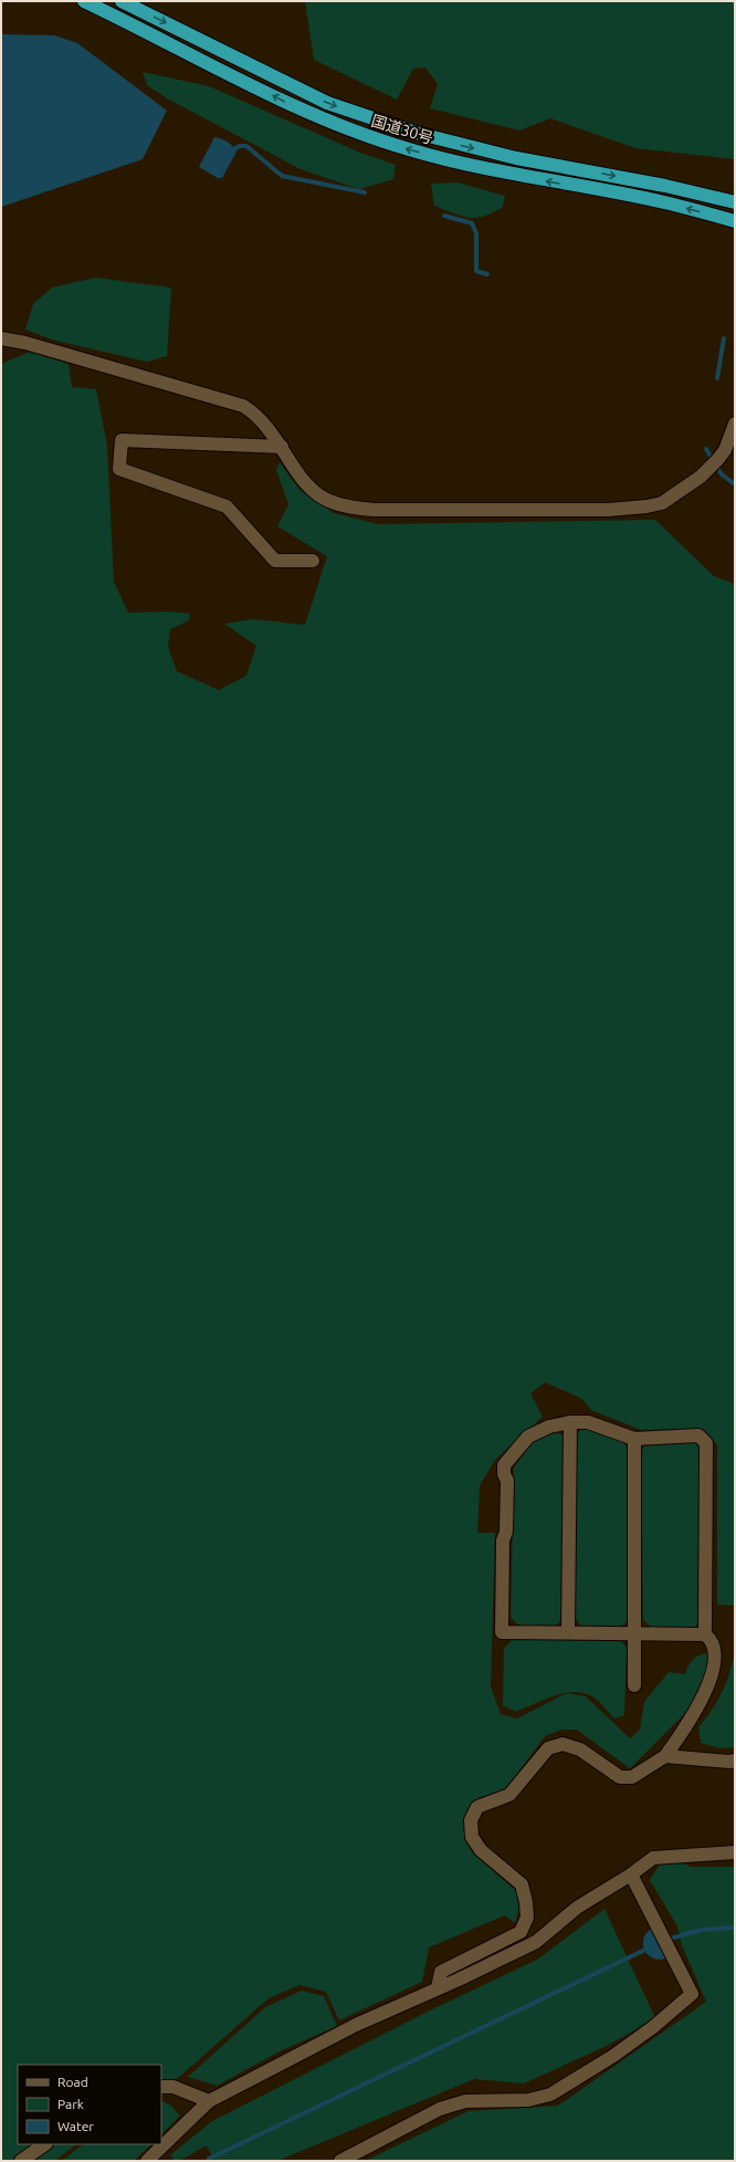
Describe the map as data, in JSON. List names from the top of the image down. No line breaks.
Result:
{"streets":{"highway":["国道30号"]},"legend":["Road","Park","Water"]}
